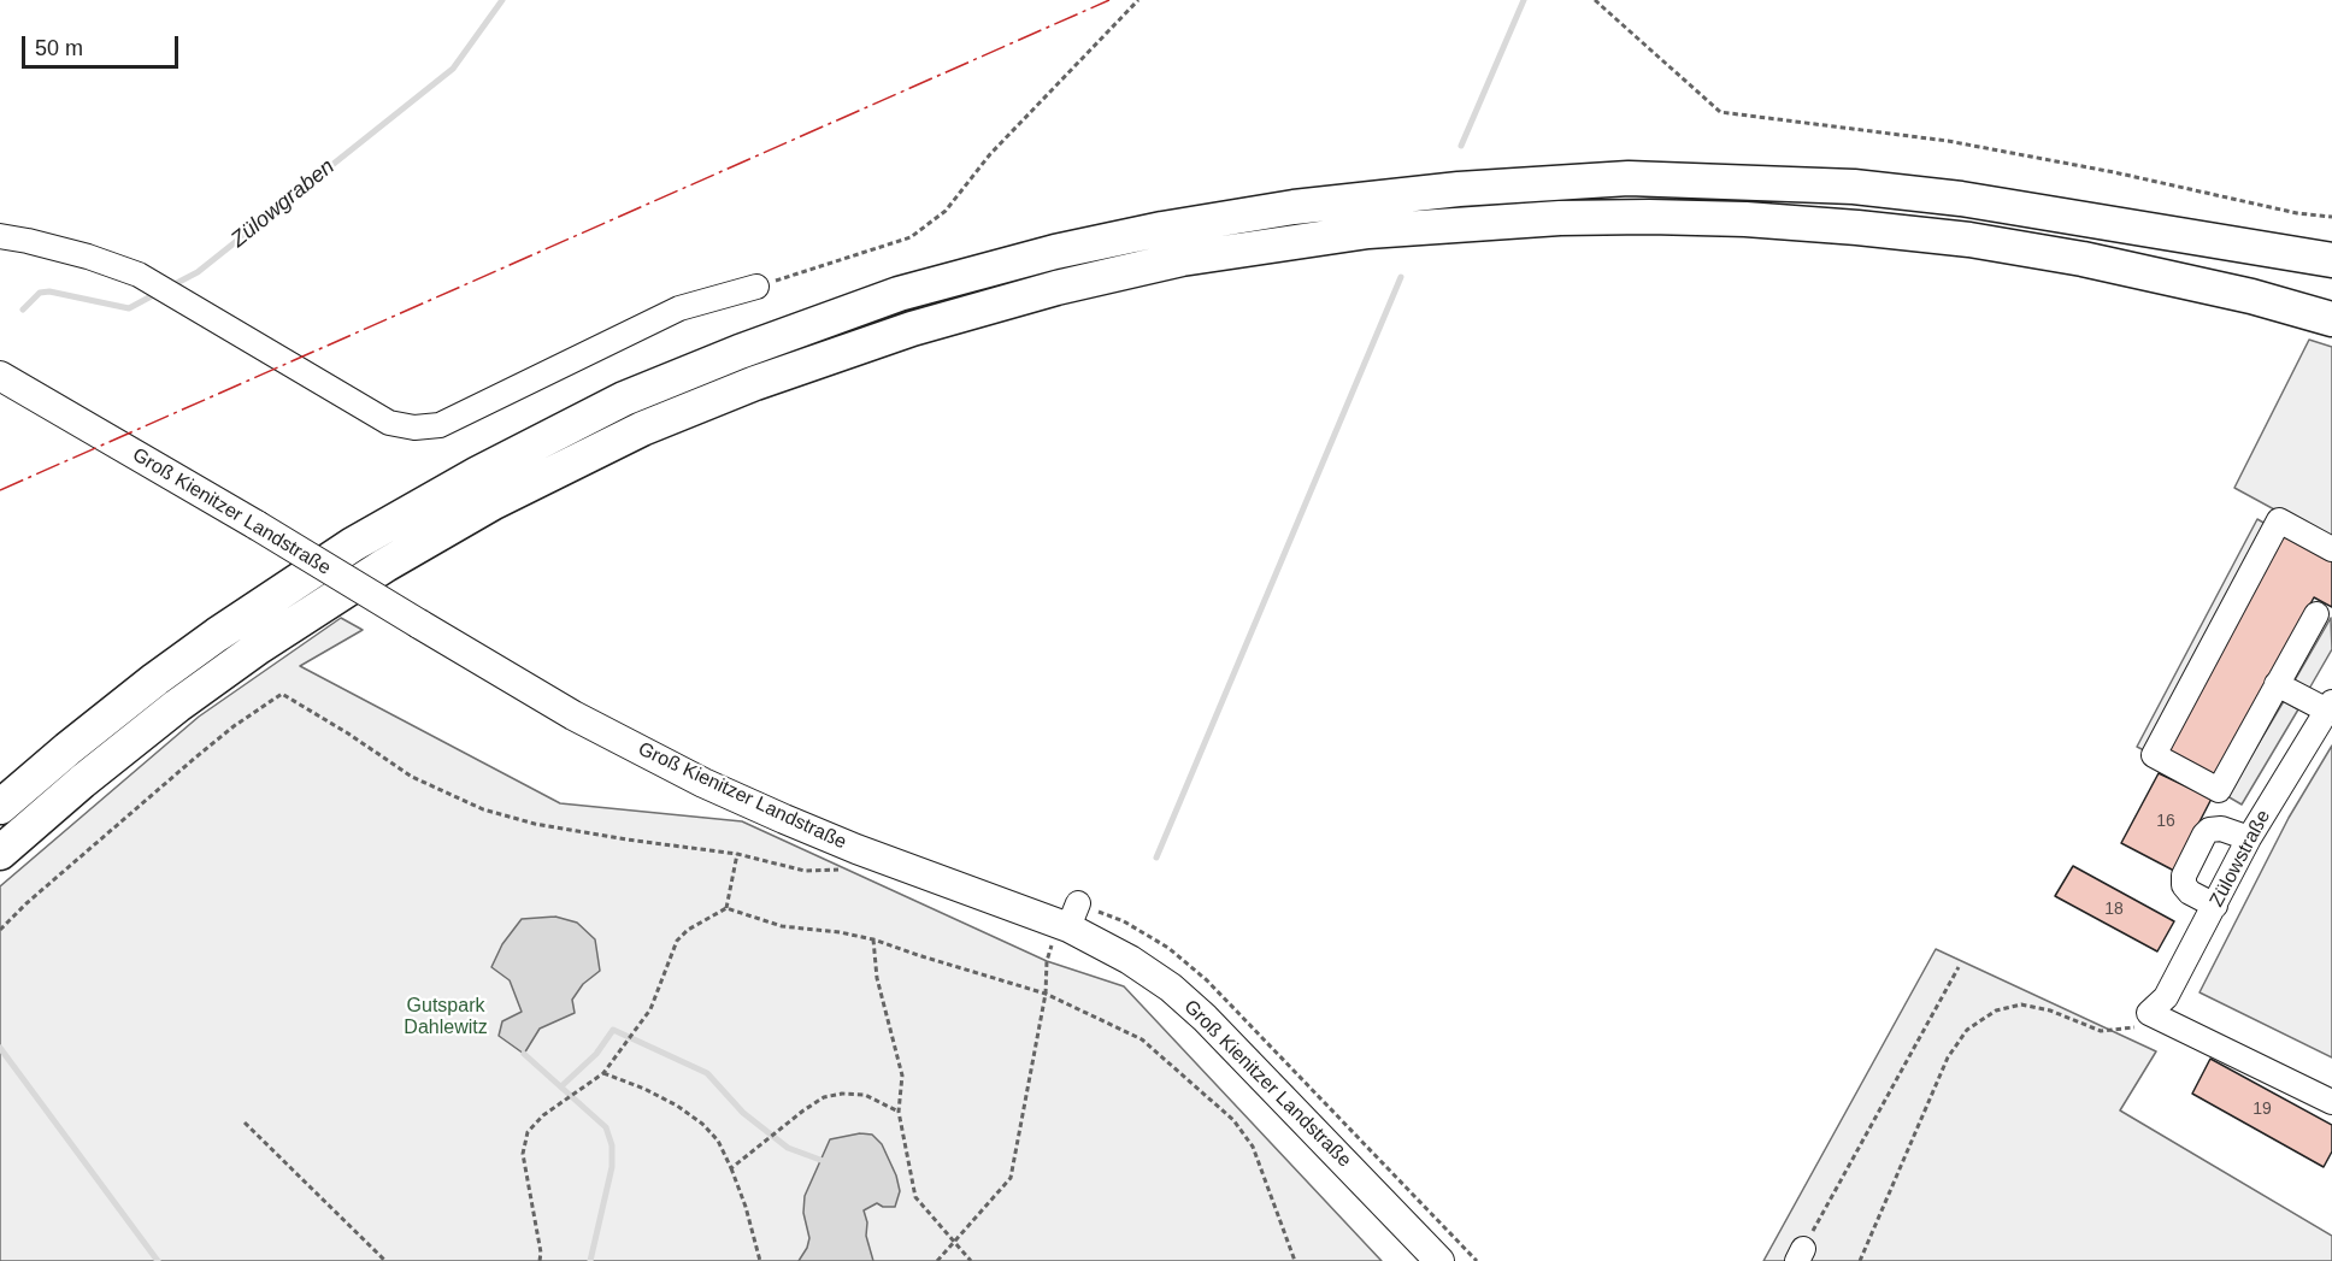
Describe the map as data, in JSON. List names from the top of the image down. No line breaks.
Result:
{"streets":{"main road":["Groß Kienitzer Landstraße"],"street":["Zülowstraße"]},"water":["Zülowgraben"],"parks":["Gutspark Dahlewitz"],"house_numbers":["16","18","19"],"scale_bar":"50 m"}
